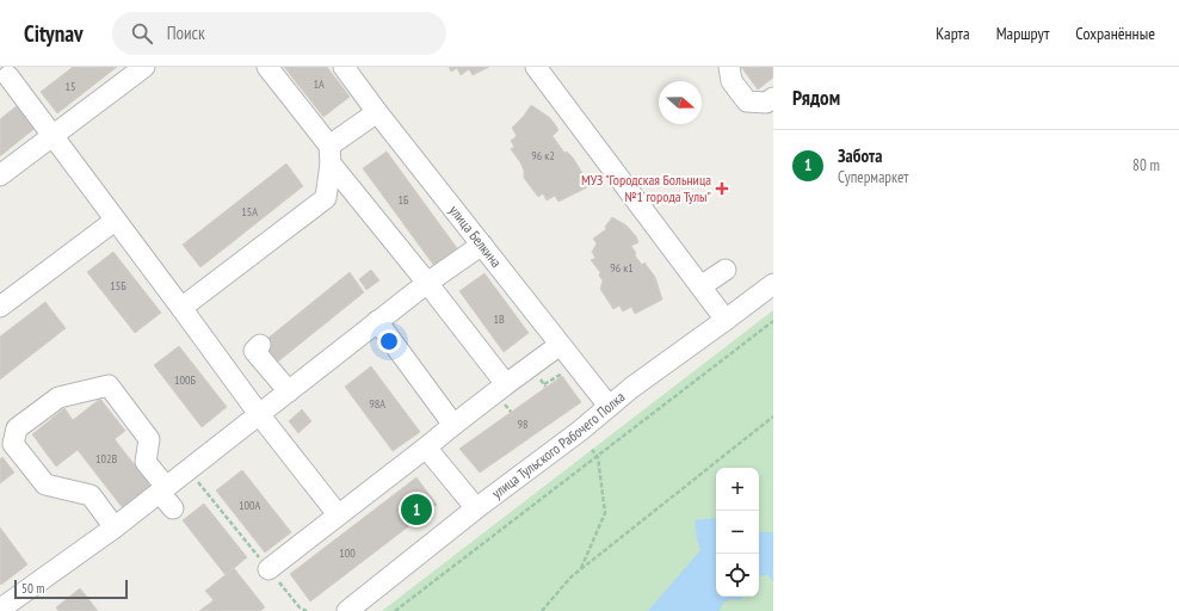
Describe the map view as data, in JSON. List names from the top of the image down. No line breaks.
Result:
{"streets":{"street":["улица Белкина","улица Тульского Рабочего Полка"]},"crossings":[["улица Белкина","улица Тульского Рабочего Полка"]],"places":{"health":["МУЗ \"Городская Больница №1 города Тулы\""]},"house_numbers":["1А","15","96 к2","1Б","15А","96 к1","15Б","1В","100Б","98А","98","102В","100А","100"],"scale_bar":"50 m","north":"right","page":{"header":"Citynav","search":"Поиск","nav":["Карта","Маршрут","Сохранённые"],"heading":"Рядом","list":[{"mark":"1","name":"Забота","note":"Супермаркет","value":"80 m"}],"map_buttons":["+","−"],"pins":"1","scale":"50 m"}}
